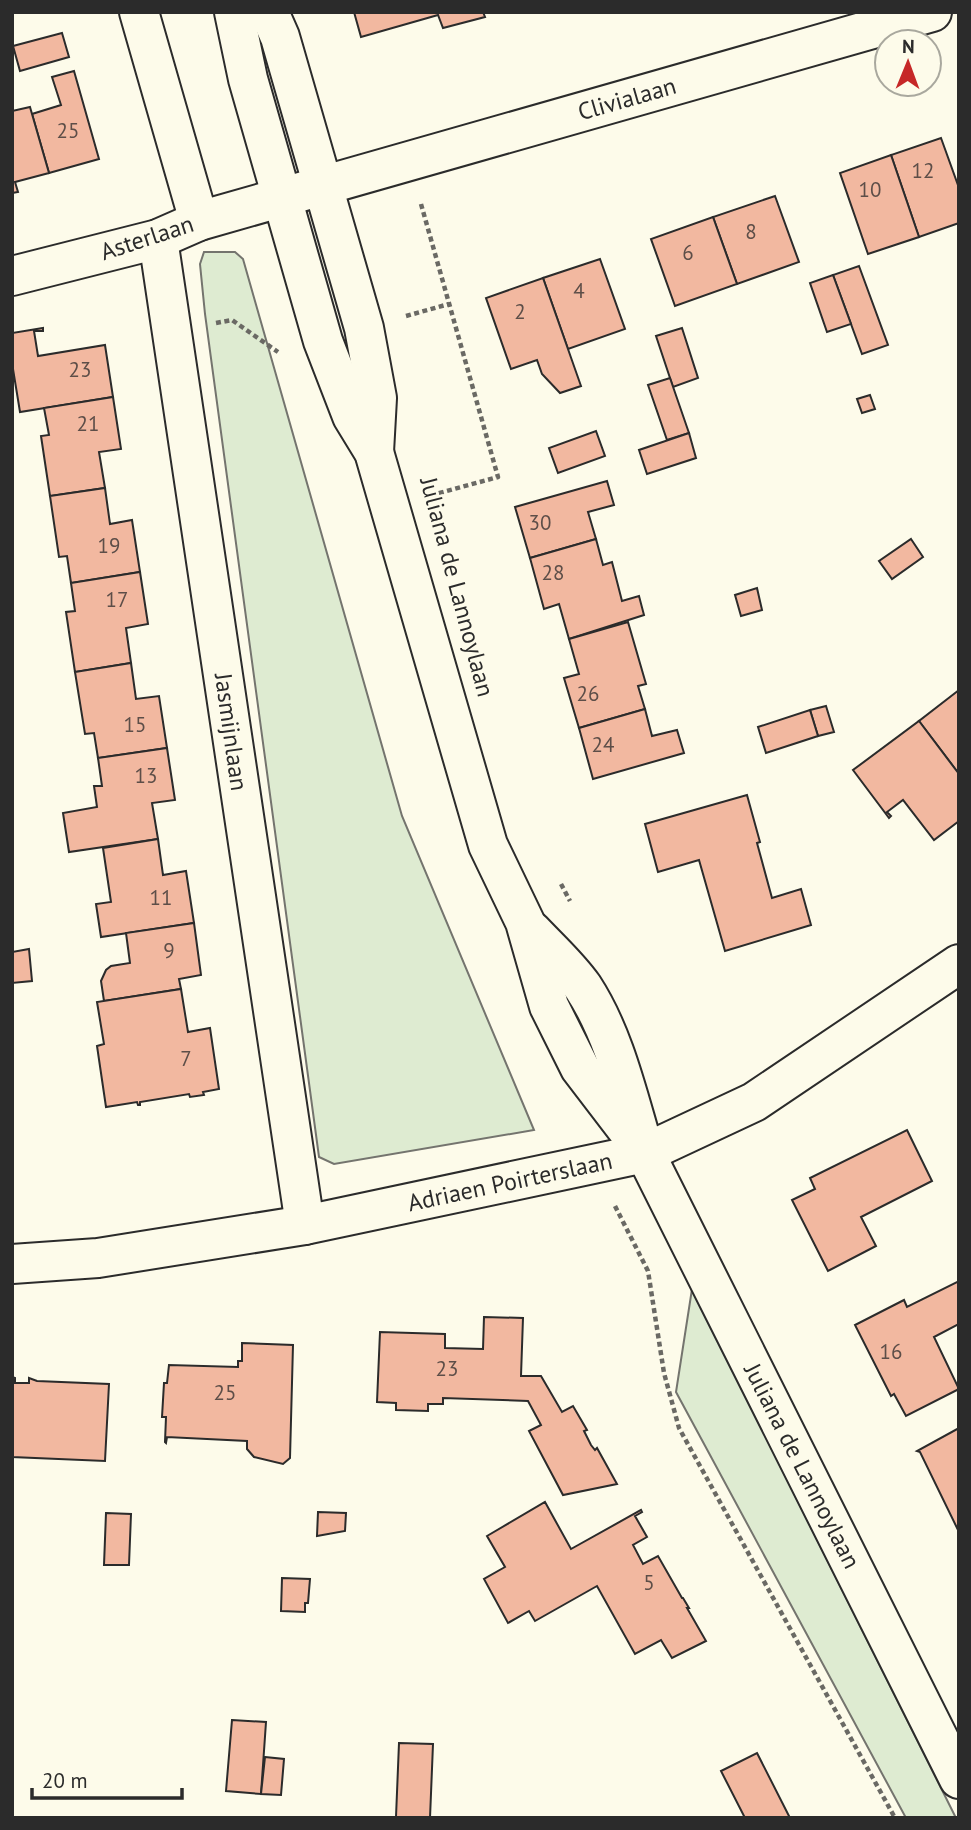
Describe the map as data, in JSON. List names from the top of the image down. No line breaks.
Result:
{"streets":{"street":["Clivialaan","Asterlaan","Juliana de Lannoylaan","Jasmijnlaan","Adriaen Poirterslaan"]},"crossings":[["Clivialaan","Asterlaan"],["Clivialaan","Juliana de Lannoylaan"],["Asterlaan","Juliana de Lannoylaan"],["Asterlaan","Jasmijnlaan"],["Juliana de Lannoylaan","Adriaen Poirterslaan"],["Jasmijnlaan","Adriaen Poirterslaan"]],"house_numbers":["25","12","10","8","6","4","2","23","21","30","19","28","17","26","15","24","13","11","9","7","16","23","25","5"],"scale_bar":"20 m","north":"top"}
